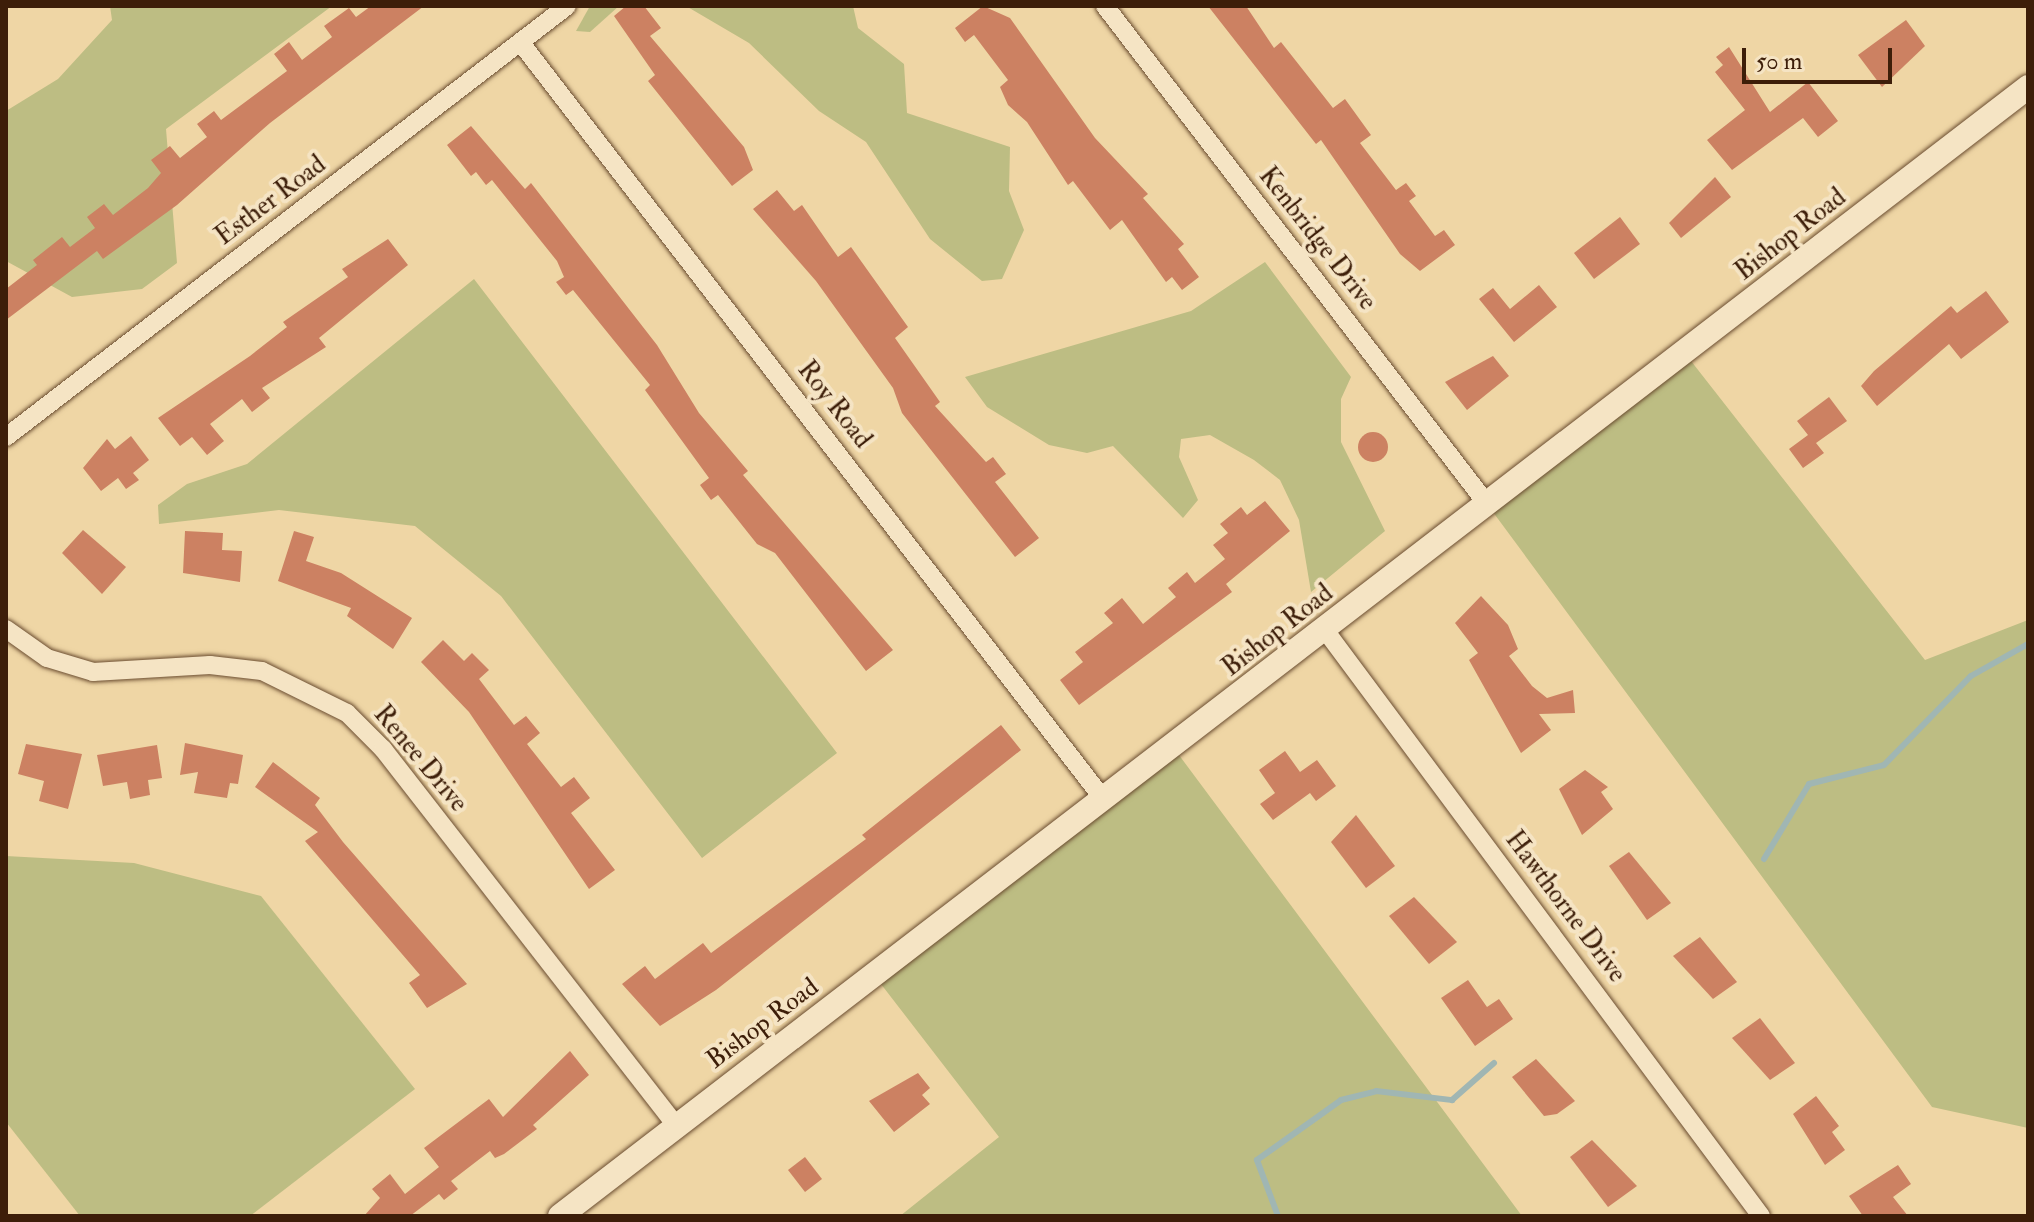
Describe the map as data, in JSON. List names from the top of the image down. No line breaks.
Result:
{"streets":{"street":["Esther Road","Bishop Road","Kenbridge Drive","Roy Road","Renee Drive","Hawthorne Drive"]},"crossings":[["Esther Road","Roy Road"],["Bishop Road","Kenbridge Drive"],["Bishop Road","Roy Road"],["Bishop Road","Renee Drive"],["Bishop Road","Hawthorne Drive"]],"scale_bar":"50 m"}
